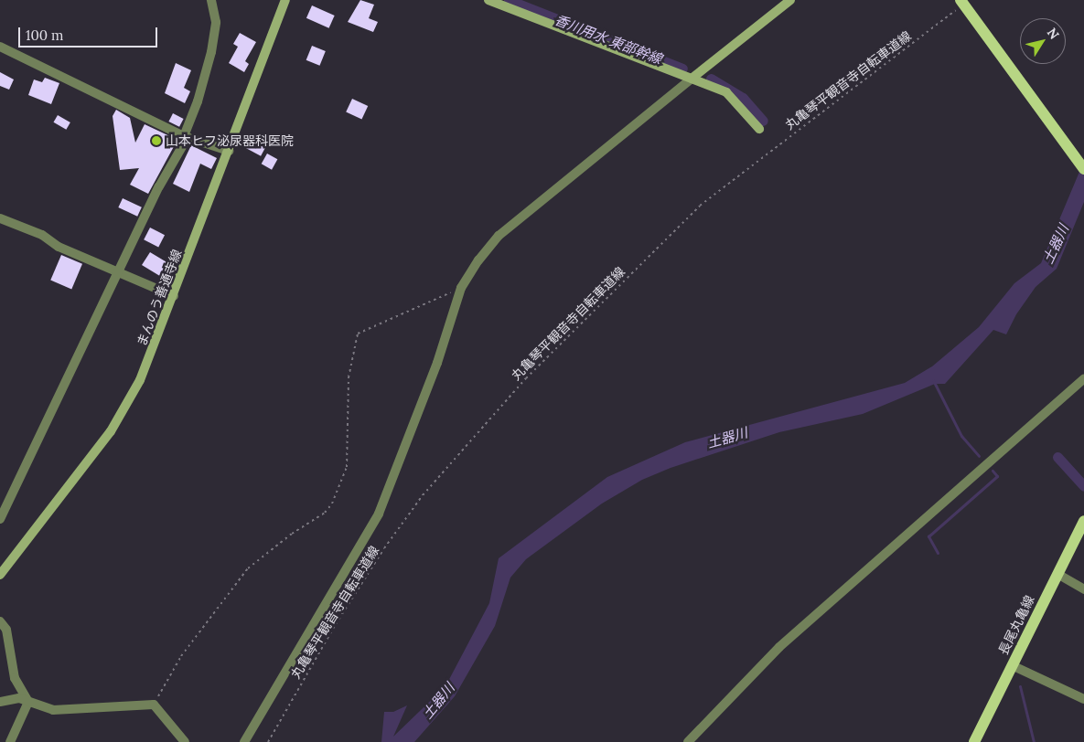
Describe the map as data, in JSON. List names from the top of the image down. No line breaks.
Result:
{"streets":{"main road":["まんのう善通寺線","長尾丸亀線"],"path":["丸亀琴平観音寺自転車道線"]},"water":["香川用水 東部幹線","土器川"],"places":["山本ヒフ泌尿器科医院"],"scale_bar":"100 m","north":"top right"}
